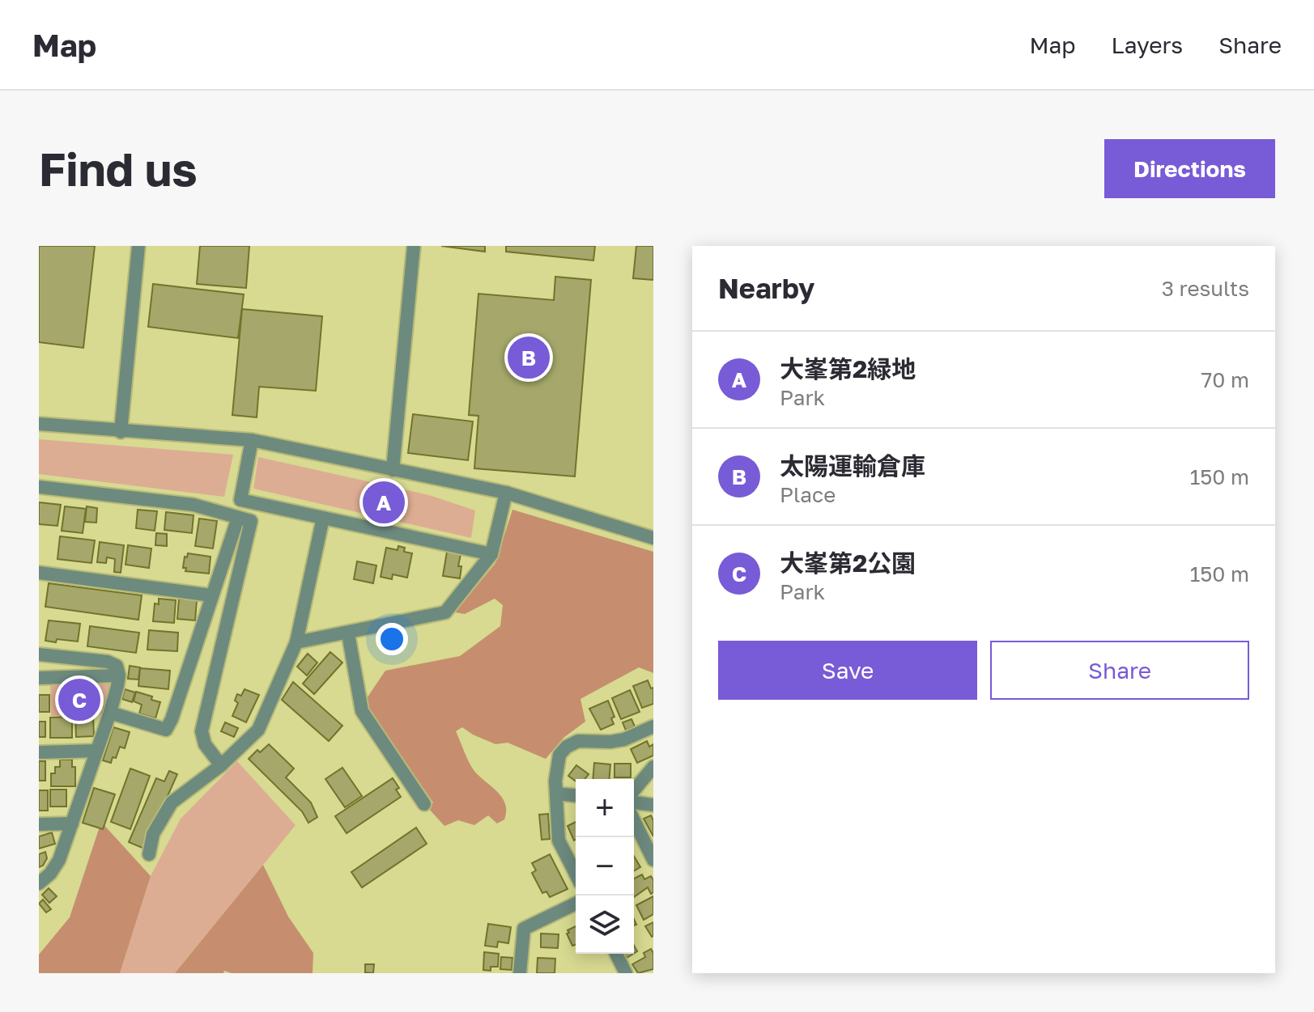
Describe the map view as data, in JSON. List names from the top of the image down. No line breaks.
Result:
{"page":{"header":"Map","nav":["Map","Layers","Share"],"buttons":["Directions",["Save","Share"]],"title":"Find us","heading":["Nearby","3 results"],"list":[{"mark":"A","name":"大峯第2緑地","note":"Park","value":"70 m"},{"mark":"B","name":"太陽運輸倉庫","note":"Place","value":"150 m"},{"mark":"C","name":"大峯第2公園","note":"Park","value":"150 m"}],"pins":["B","A","C"],"map_buttons":["+","−"]}}
